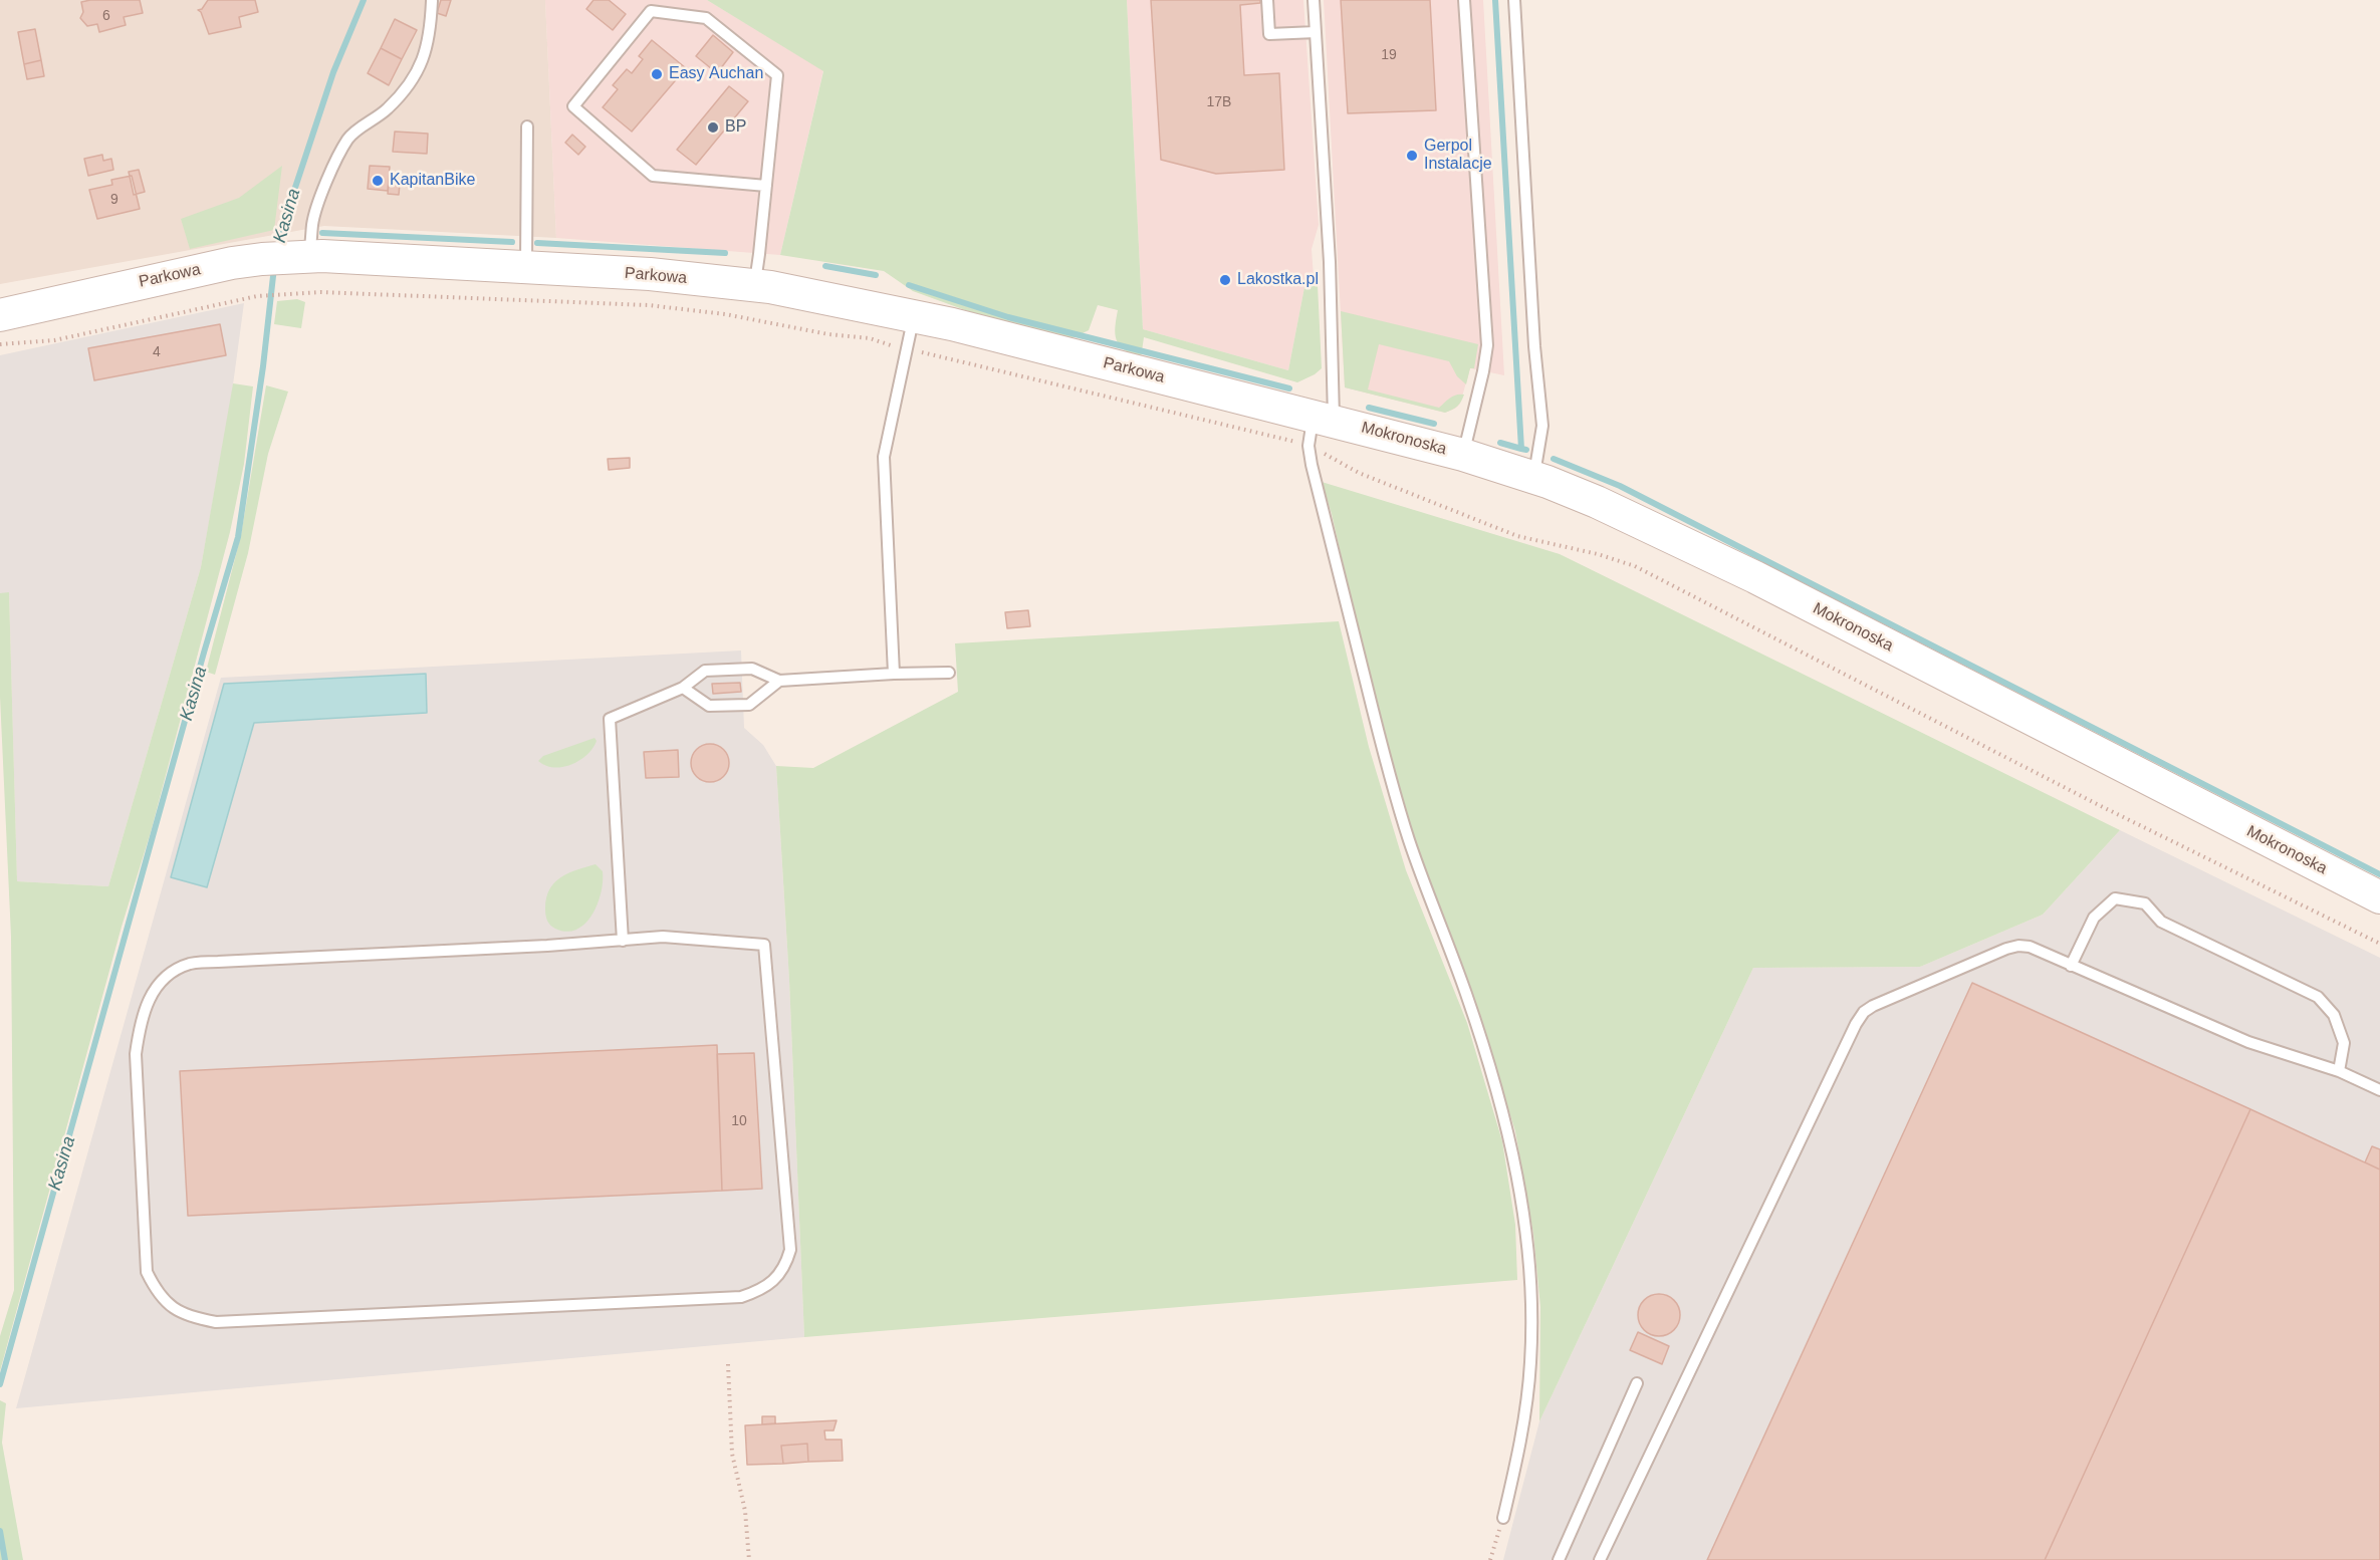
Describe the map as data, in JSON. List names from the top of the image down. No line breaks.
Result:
{"streets":{"main road":["Parkowa","Mokronoska"]},"crossings":[["Parkowa","Mokronoska"]],"water":["Kasina"],"places":["Easy Auchan","BP","Gerpol Instalacje","KapitanBike","Lakostka.pl"],"house_numbers":["6","19","17B","9","4","10"]}
